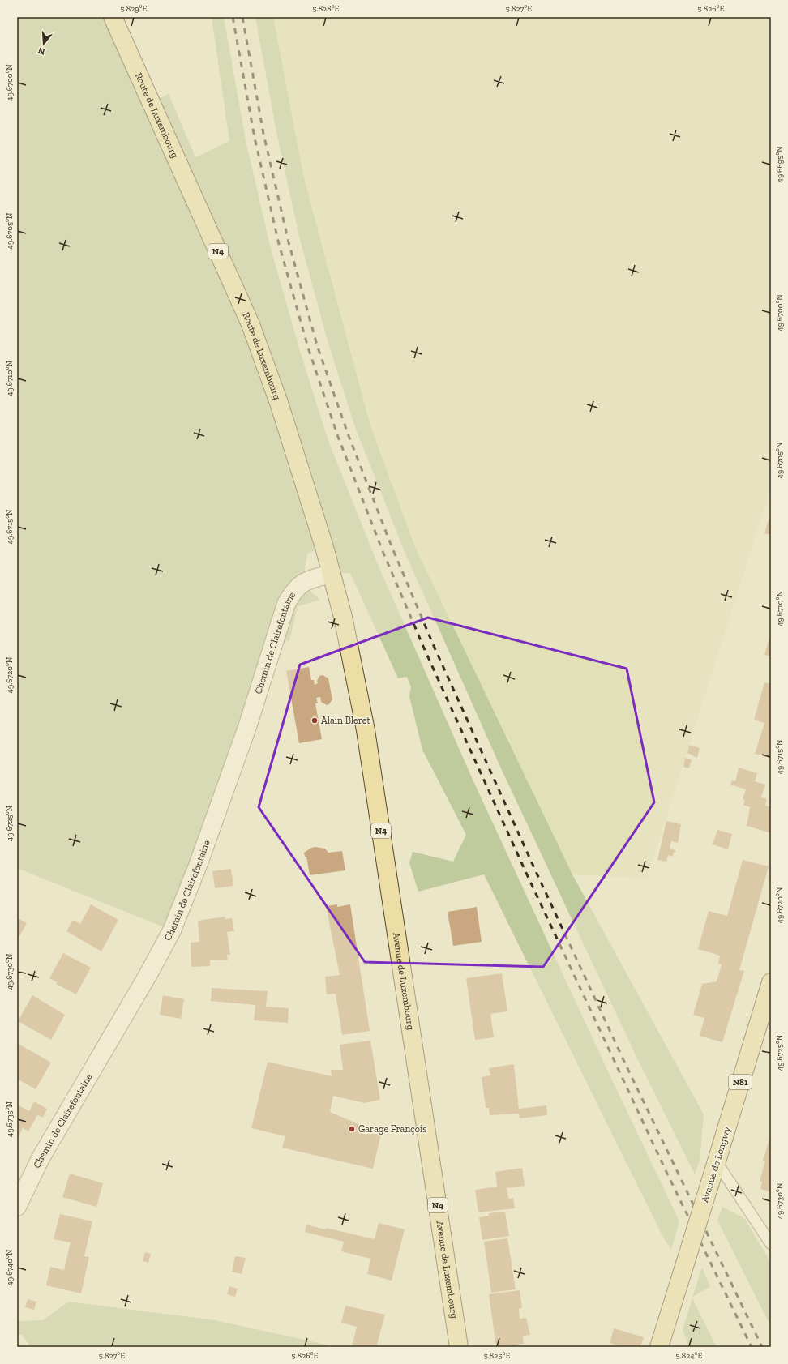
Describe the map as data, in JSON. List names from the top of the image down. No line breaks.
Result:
{"streets":{"main road":["Route de Luxembourg","N4","Avenue de Luxembourg","N81","Avenue de Longwy"],"street":["Chemin de Clairefontaine"]},"crossings":[["Route de Luxembourg","Chemin de Clairefontaine"],["Route de Luxembourg","Avenue de Luxembourg"]],"places":["Alain Bleret","Garage François"],"north":"bottom","coordinates":["5.829°E","5.828°E","5.827°E","5.826°E","49.6700°N","49.6695°N","49.6705°N","49.6710°N","49.6715°N","49.6720°N","49.6725°N","49.6730°N","49.6735°N","49.6740°N","5.825°E","5.824°E"]}
